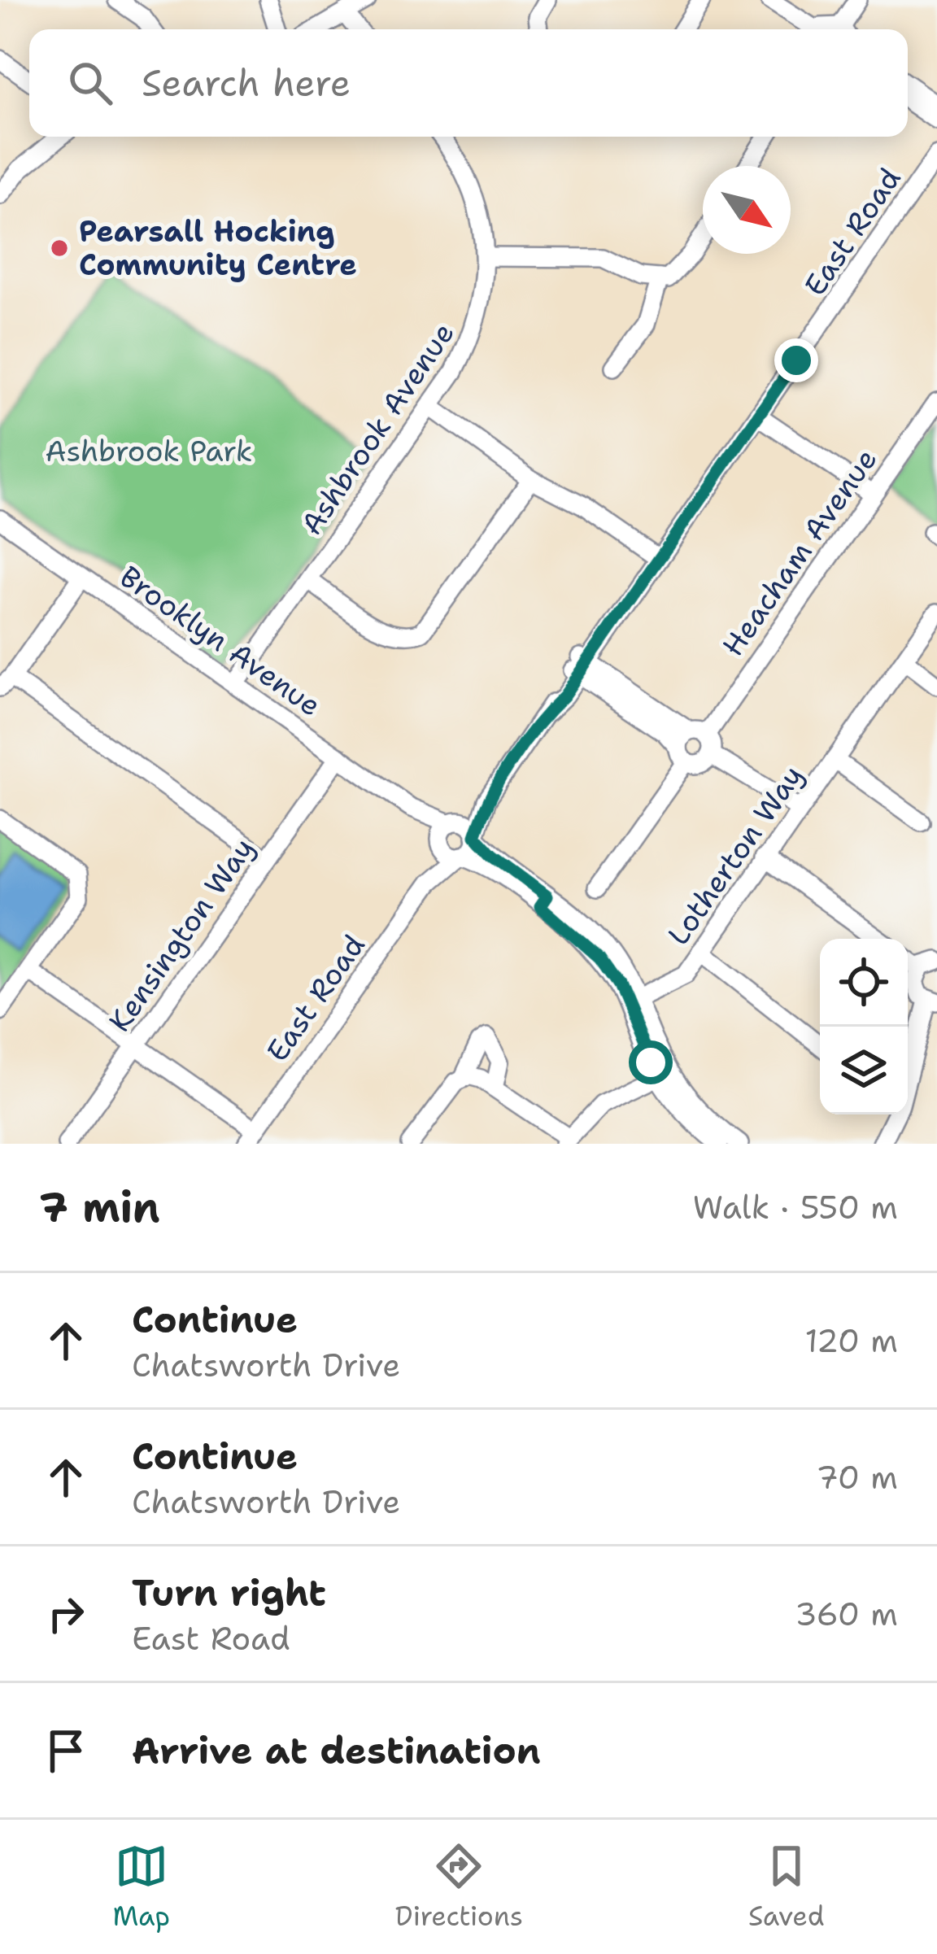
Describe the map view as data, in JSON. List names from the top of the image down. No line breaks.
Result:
{"streets":{"street":["East Road","Ashbrook Avenue","Heacham Avenue","Brooklyn Avenue","Lotherton Way","Kensington Way"]},"crossings":[["East Road","Brooklyn Avenue"],["Ashbrook Avenue","Brooklyn Avenue"],["Brooklyn Avenue","Kensington Way"]],"parks":["Ashbrook Park"],"places":["Pearsall Hocking Community Centre"],"north":"bottom right","page":{"search":"Search here","heading":["7 min","Walk · 550 m"],"list":[["Continue","Chatsworth Drive","120 m"],["Continue","Chatsworth Drive","70 m"],["Turn right","East Road","360 m"],"Arrive at destination"],"nav":["Map","Directions","Saved"]}}
